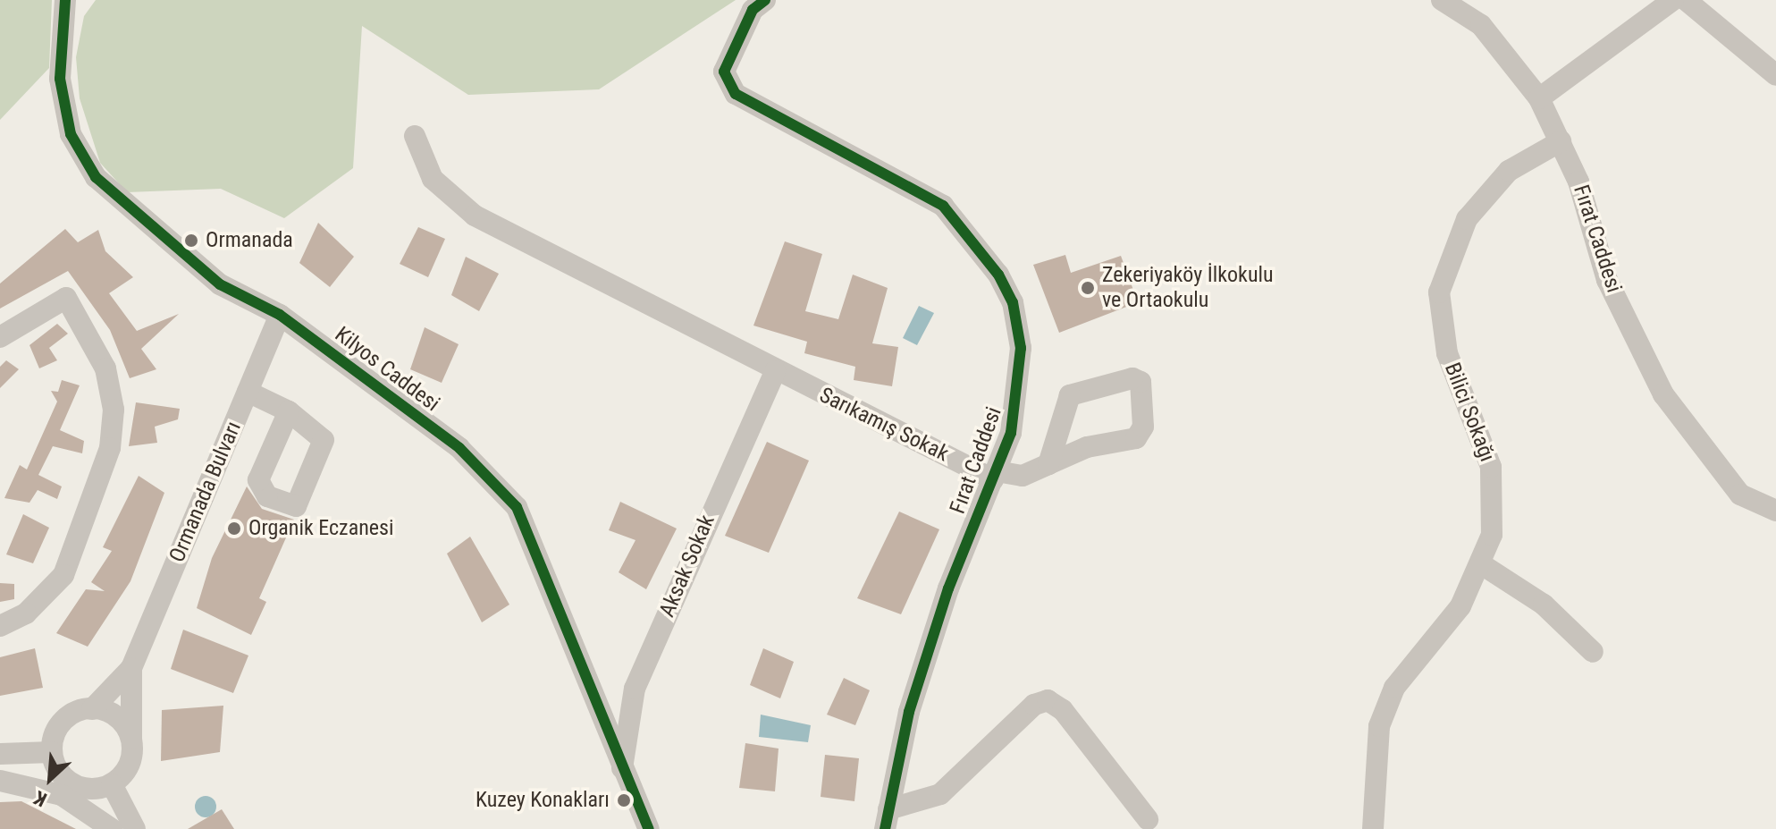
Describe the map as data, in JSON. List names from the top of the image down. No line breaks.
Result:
{"streets":{"street":["Fırat Caddesi","Kilyos Caddesi","Bilici Sokağı","Sarıkamış Sokak","Ormanada Bulvarı","Aksak Sokak"]},"crossings":[["Fırat Caddesi","Bilici Sokağı"],["Fırat Caddesi","Sarıkamış Sokak"],["Kilyos Caddesi","Ormanada Bulvarı"],["Kilyos Caddesi","Aksak Sokak"],["Sarıkamış Sokak","Aksak Sokak"]],"places":["Ormanada","Zekeriyaköy İlkokulu ve Ortaokulu","Organik Eczanesi","Kuzey Konakları"],"north":"bottom left"}
